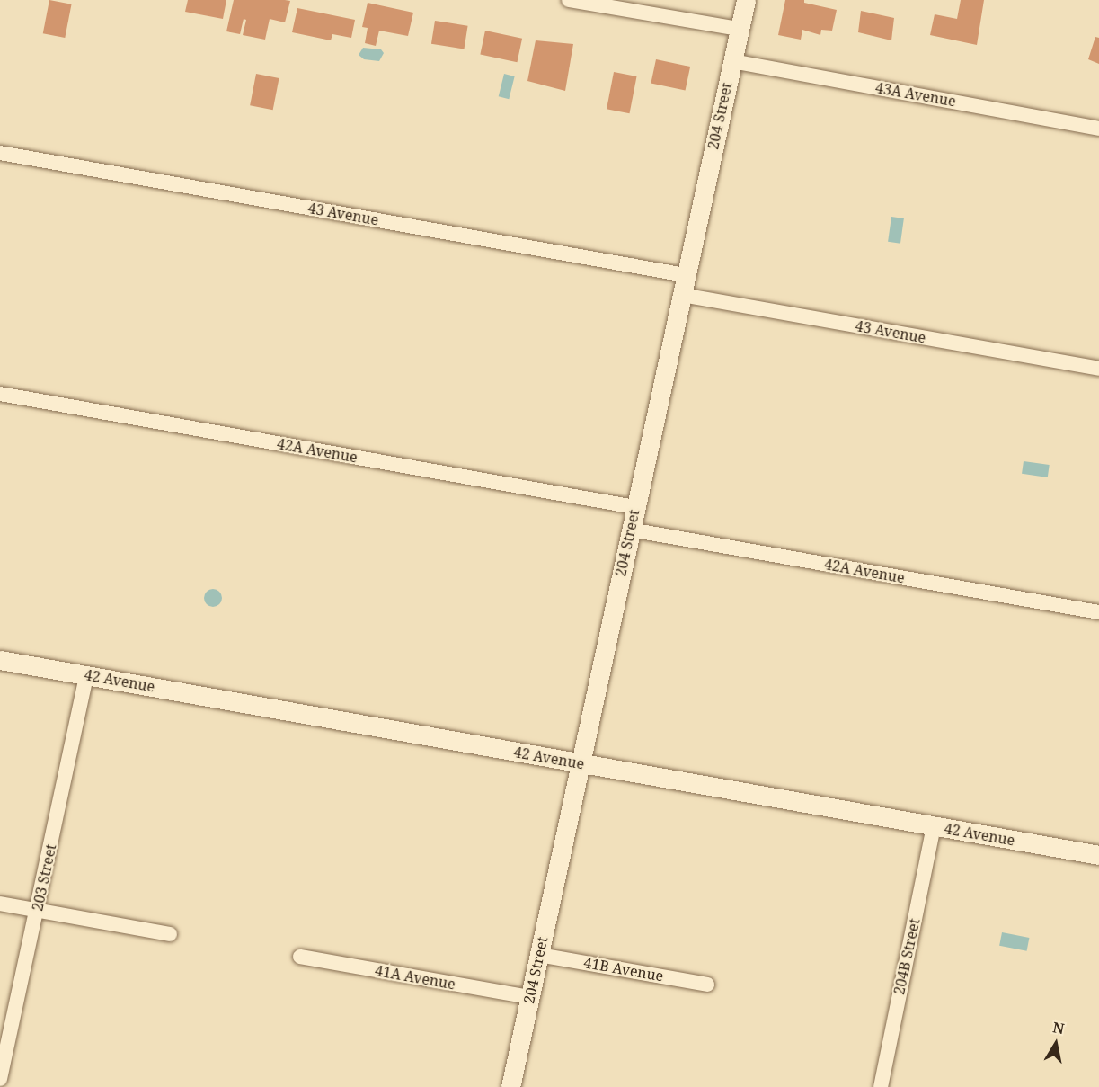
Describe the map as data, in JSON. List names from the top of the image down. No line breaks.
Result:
{"streets":{"street":["43A Avenue","204 Street","43 Avenue","42A Avenue","42 Avenue","203 Street","204B Street","41B Avenue","41A Avenue"]},"crossings":[["43A Avenue","204 Street"],["204 Street","43 Avenue"],["204 Street","42A Avenue"],["204 Street","42 Avenue"],["204 Street","41B Avenue"],["204 Street","41A Avenue"],["42 Avenue","203 Street"],["42 Avenue","204B Street"]],"north":"top"}
